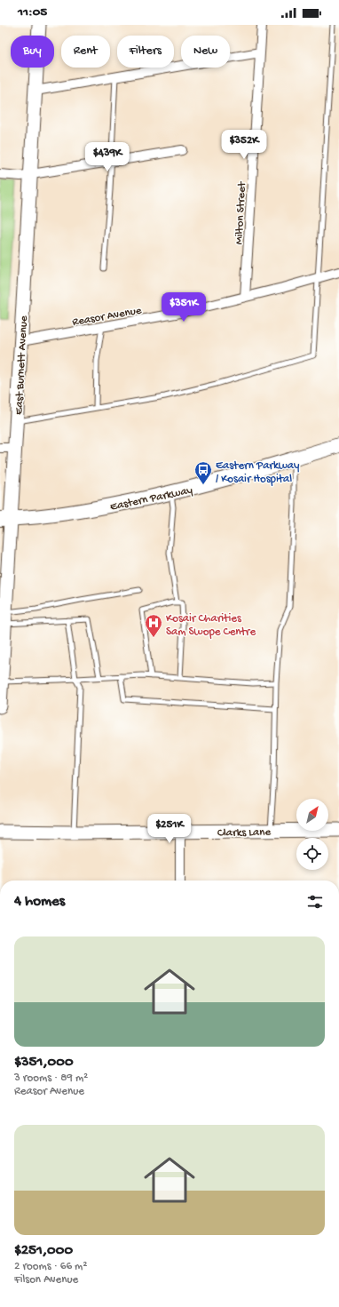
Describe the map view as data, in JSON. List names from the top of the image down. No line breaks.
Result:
{"streets":{"main road":["Eastern Parkway"],"street":["Milton Street","Reasor Avenue","East Burnett Avenue","Clarks Lane"]},"crossings":[["Milton Street","Reasor Avenue"],["Reasor Avenue","East Burnett Avenue"],["East Burnett Avenue","Eastern Parkway"]],"places":{"bus stop":["Eastern Parkway / Kosair Hospital"],"hospital":["Kosair Charities Sam Swope Centre"]},"north":"top right","page":{"status":"11:05","chip":["Buy","Rent","Filters","New"],"price":["$352K","$439K","$351K","$251K"],"heading":"4 homes","list":[{"name":"$351,000","note":"3 rooms · 89 m² · Reasor Avenue"},{"name":"$251,000","note":"2 rooms · 66 m² · Filson Avenue"}]}}
